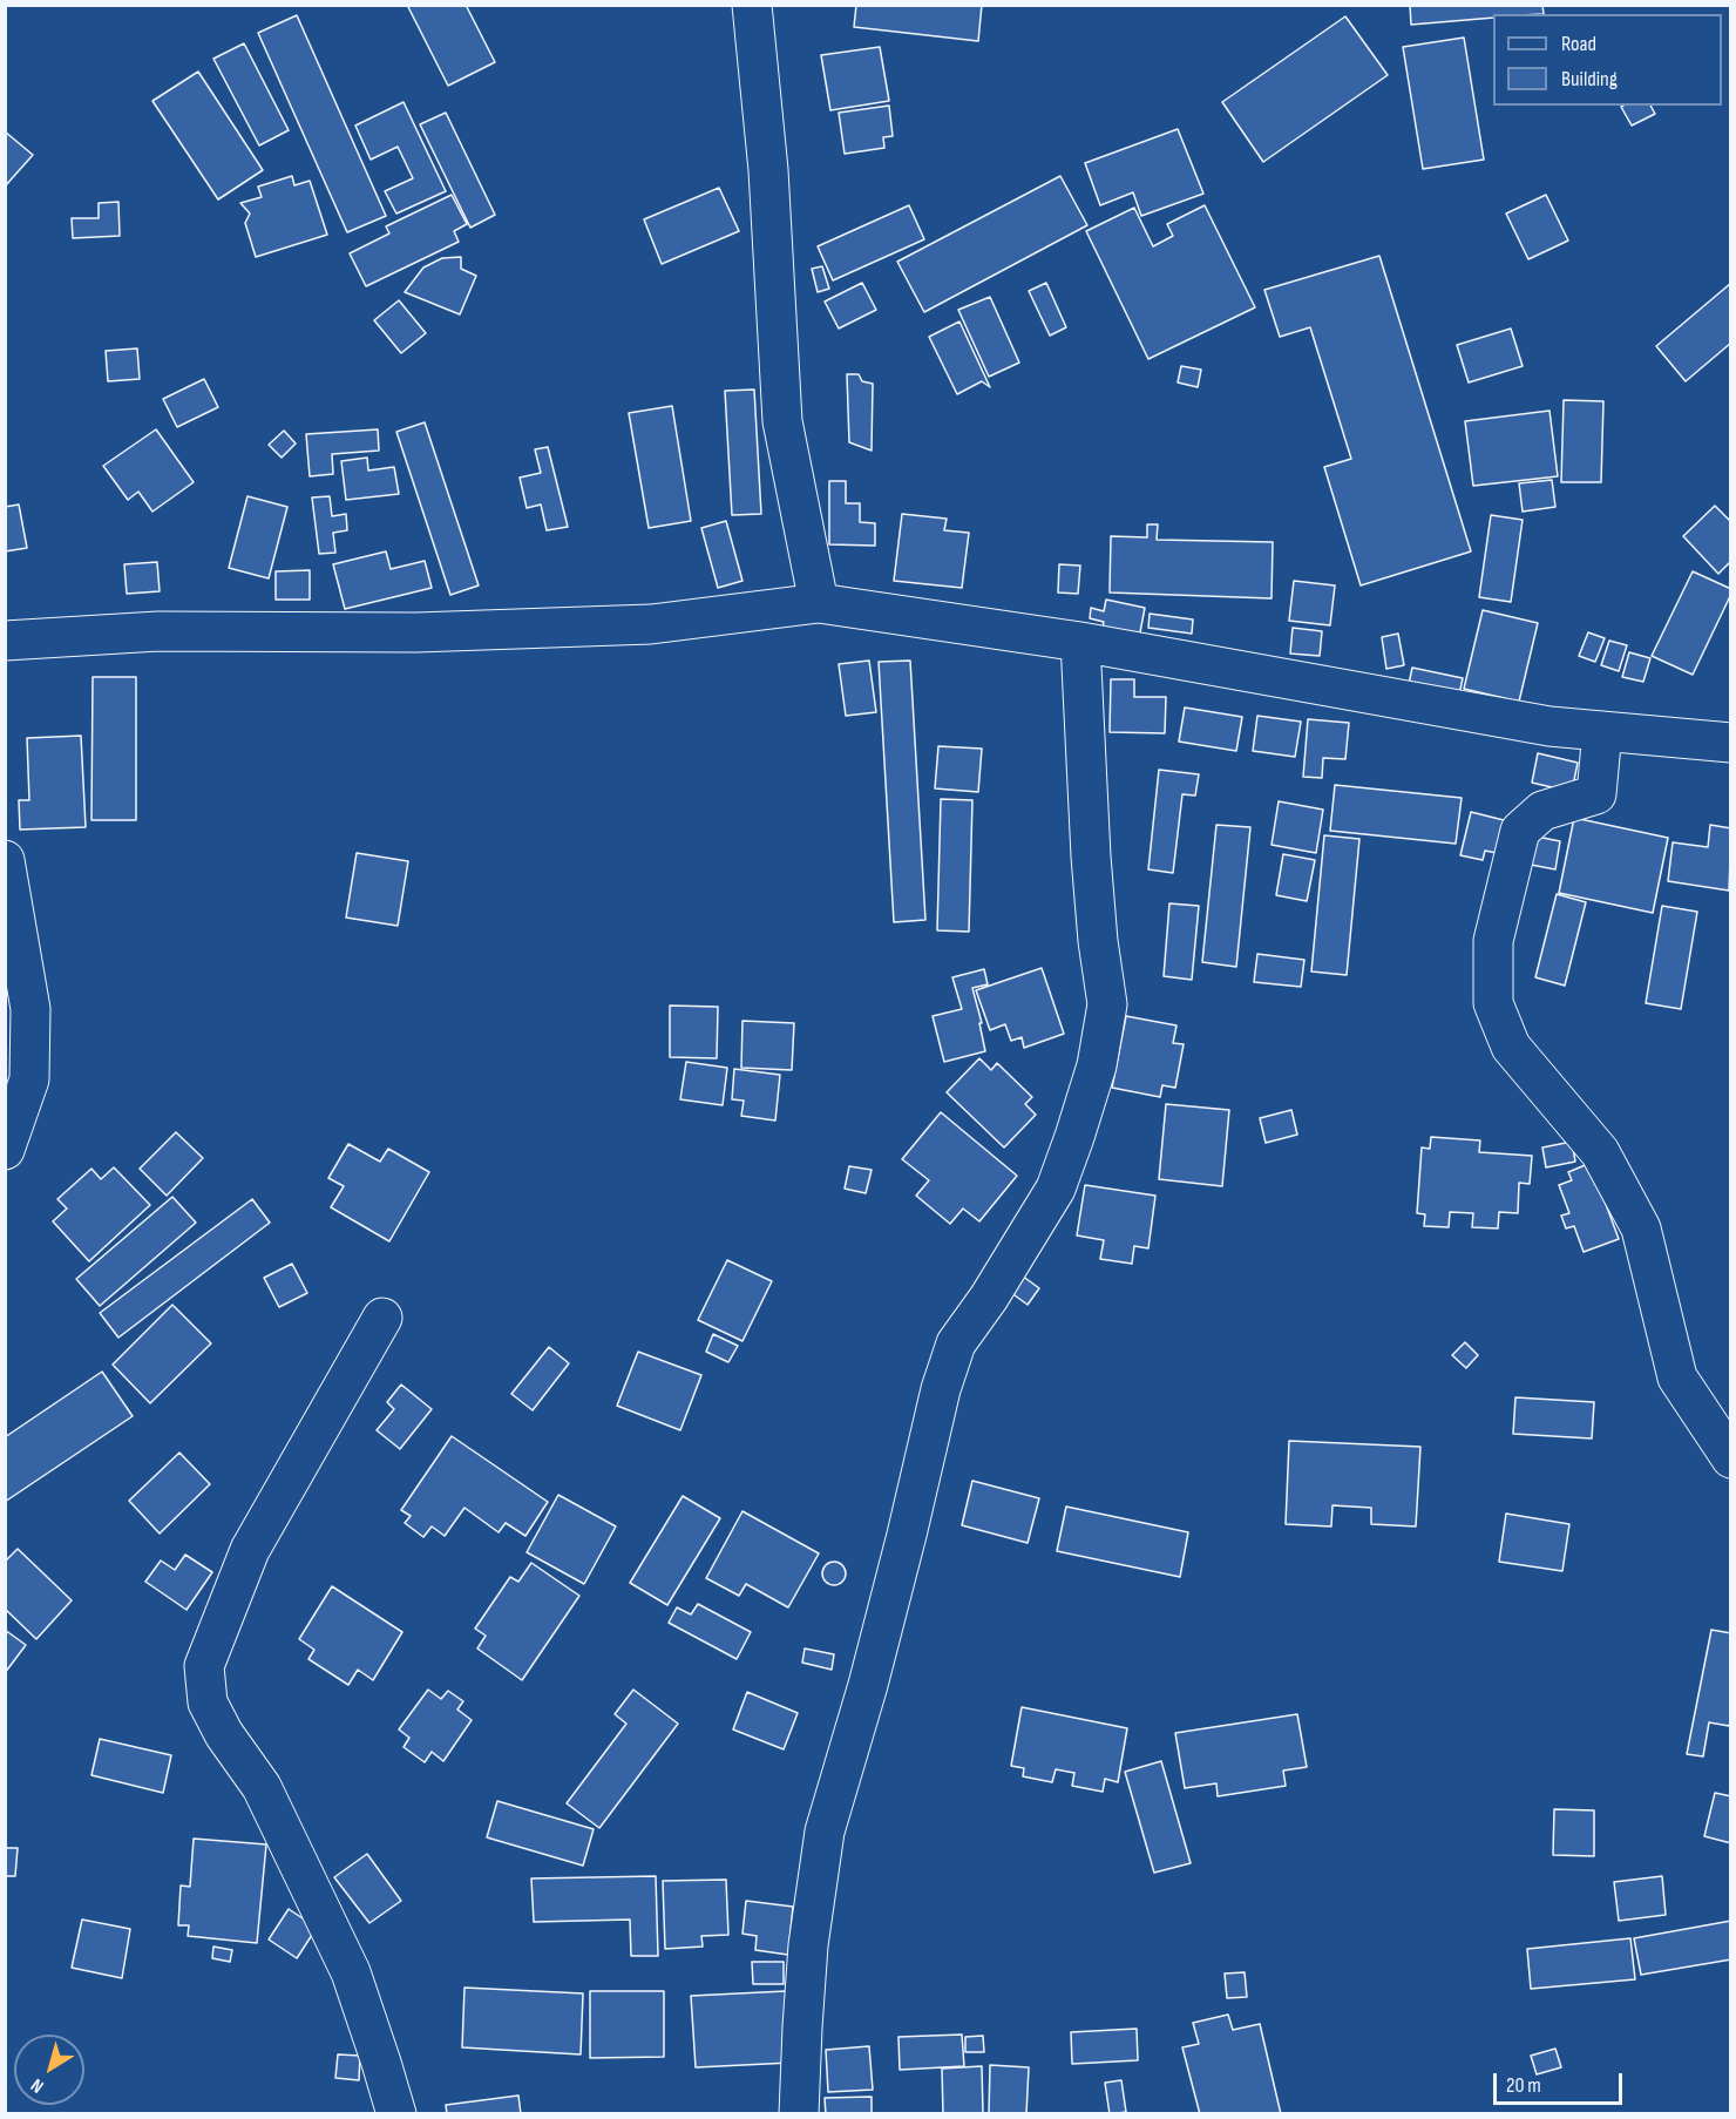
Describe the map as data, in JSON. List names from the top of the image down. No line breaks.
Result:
{"legend":["Road","Building"],"scale_bar":"20 m","north":"bottom left"}
